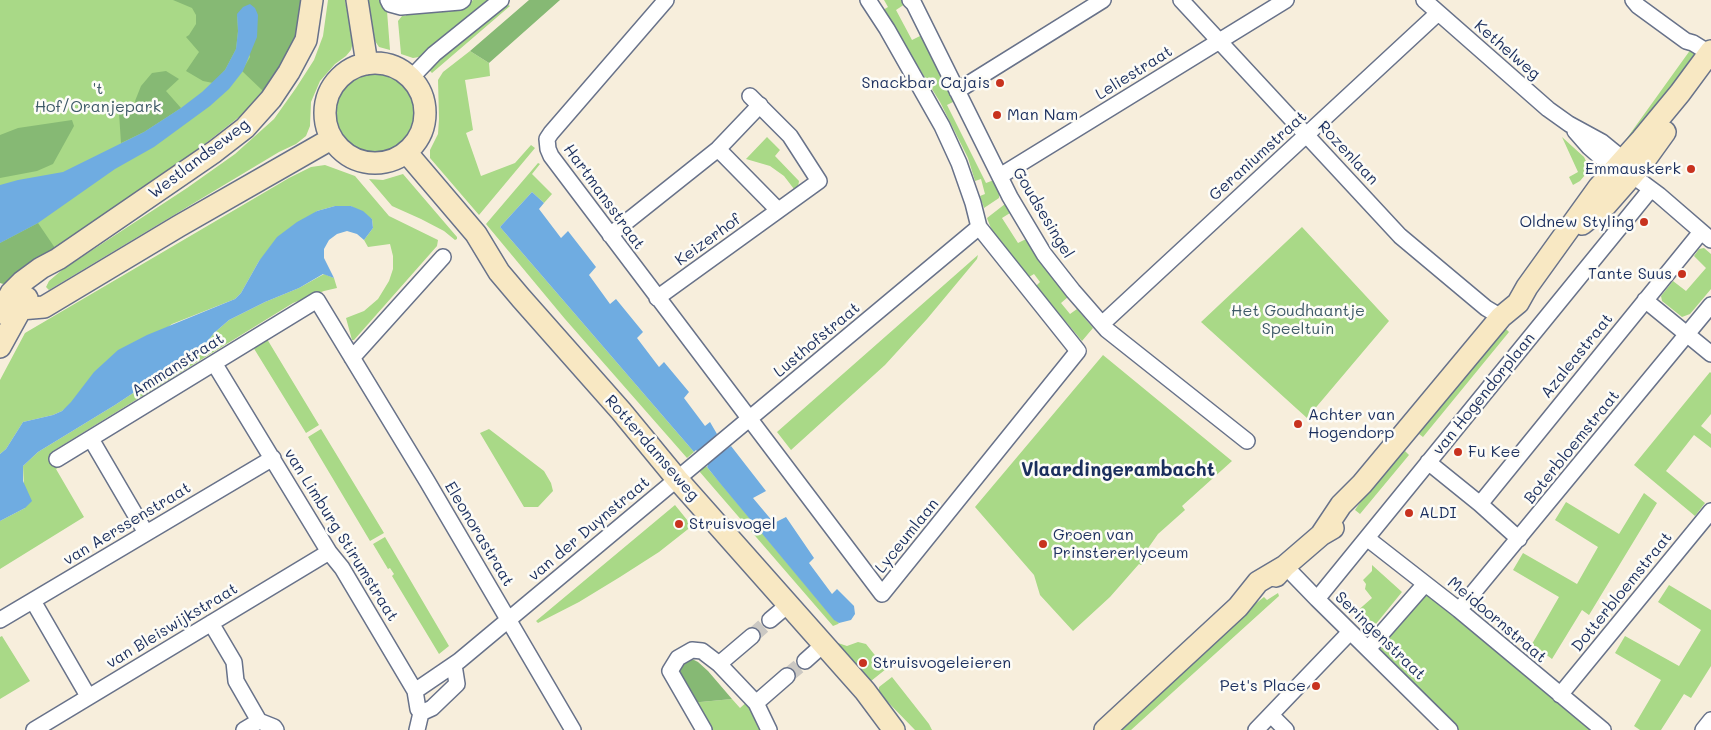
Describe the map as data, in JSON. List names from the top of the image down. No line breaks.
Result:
{"streets":{"street":["Kethelweg","Leliestraat","Rozenlaan","Geraniumstraat","Westlandseweg","Hartmansstraat","Goudsesingel","Keizerhof","Lusthofstraat","Azaleastraat","Ammanstraat","van Hogendorplaan","Boterbloemstraat","Rotterdamseweg","van Aerssenstraat","van der Duynstraat","Eleonorastraat","van Limburg Stirumstraat","Lyceumlaan","Dotterbloemstraat","Meidoornstraat","van Bleiswijkstraat","Seringenstraat"]},"crossings":[["Kethelweg","Geraniumstraat"],["Kethelweg","Azaleastraat"],["Kethelweg","van Hogendorplaan"],["Leliestraat","Rozenlaan"],["Leliestraat","Goudsesingel"],["Rozenlaan","Geraniumstraat"],["Rozenlaan","van Hogendorplaan"],["Geraniumstraat","Goudsesingel"],["Hartmansstraat","Keizerhof"],["Hartmansstraat","Lusthofstraat"],["Hartmansstraat","Lyceumlaan"],["Lusthofstraat","Rotterdamseweg"],["Lusthofstraat","van der Duynstraat"],["Lusthofstraat","Lyceumlaan"],["Ammanstraat","Eleonorastraat"],["Ammanstraat","van Limburg Stirumstraat"],["van Hogendorplaan","Meidoornstraat"],["van Hogendorplaan","Seringenstraat"],["Boterbloemstraat","Meidoornstraat"],["Rotterdamseweg","van der Duynstraat"],["van Aerssenstraat","van Limburg Stirumstraat"],["van der Duynstraat","Eleonorastraat"],["van der Duynstraat","van Limburg Stirumstraat"],["van Limburg Stirumstraat","van Bleiswijkstraat"],["Dotterbloemstraat","Meidoornstraat"]],"districts":["Vlaardingerambacht"],"parks":["'t Hof/Oranjepark","Het Goudhaantje Speeltuin"],"places":["Snackbar Cajais","Man Nam","Emmauskerk","Oldnew Styling","Tante Suus","Achter van Hogendorp","Fu Kee","ALDI","Struisvogel","Groen van Prinstererlyceum","Struisvogeleieren","Pet's Place"]}
